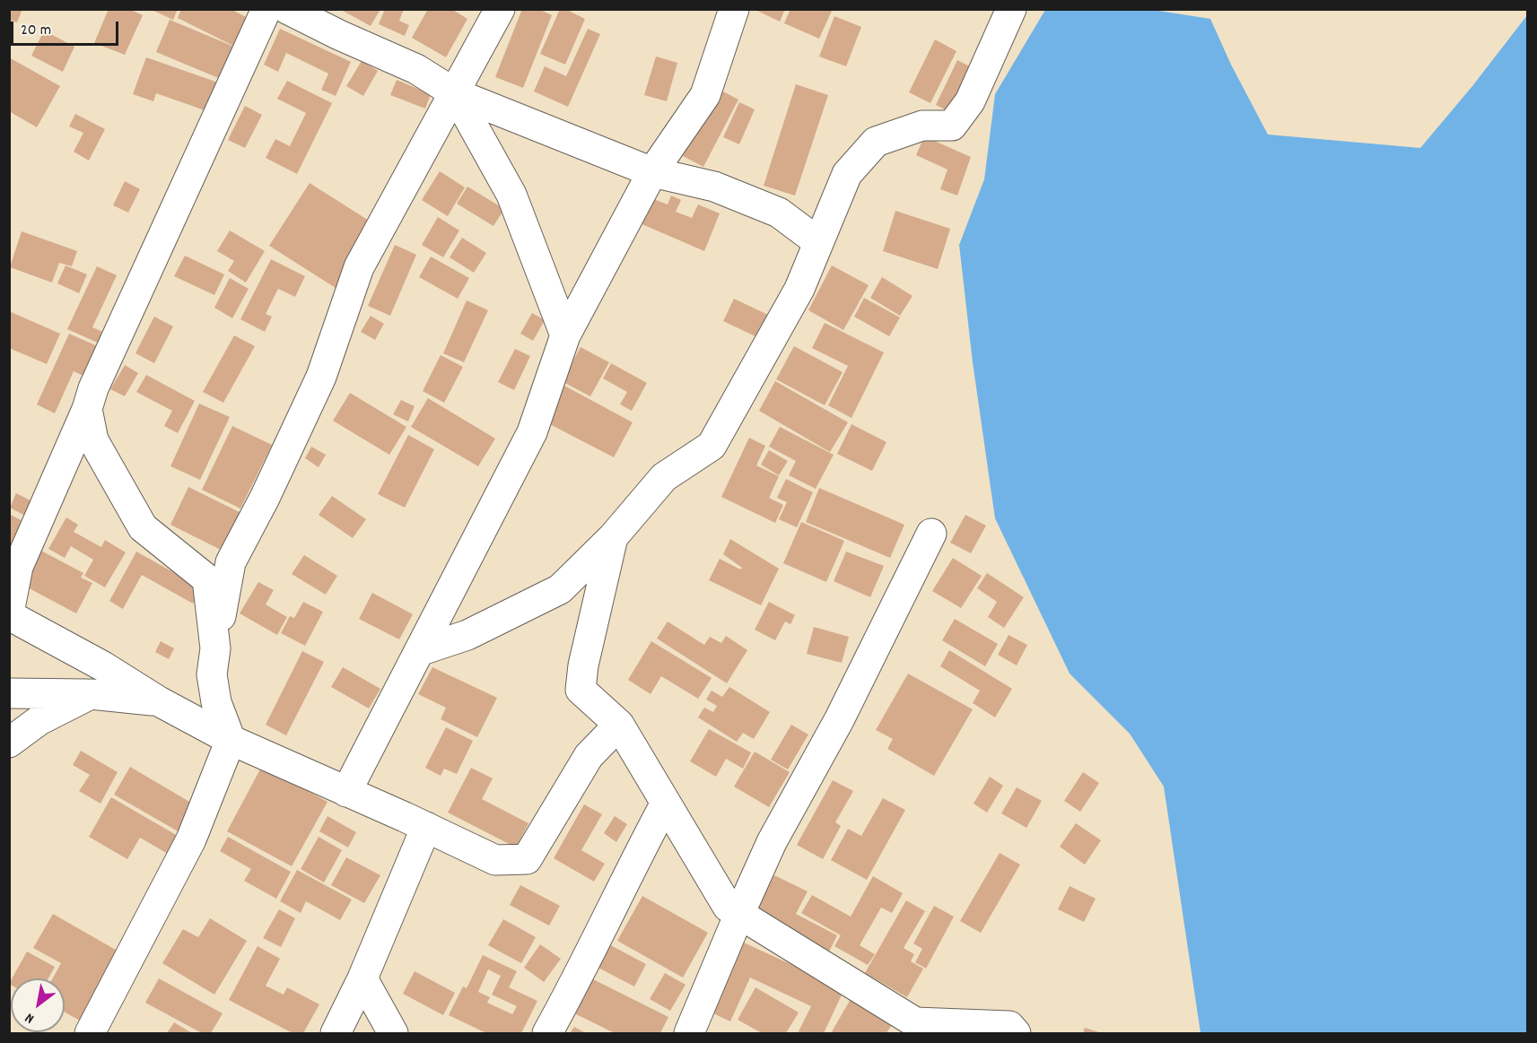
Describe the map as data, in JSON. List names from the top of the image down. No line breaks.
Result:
{"scale_bar":"20 m","north":"bottom left"}
